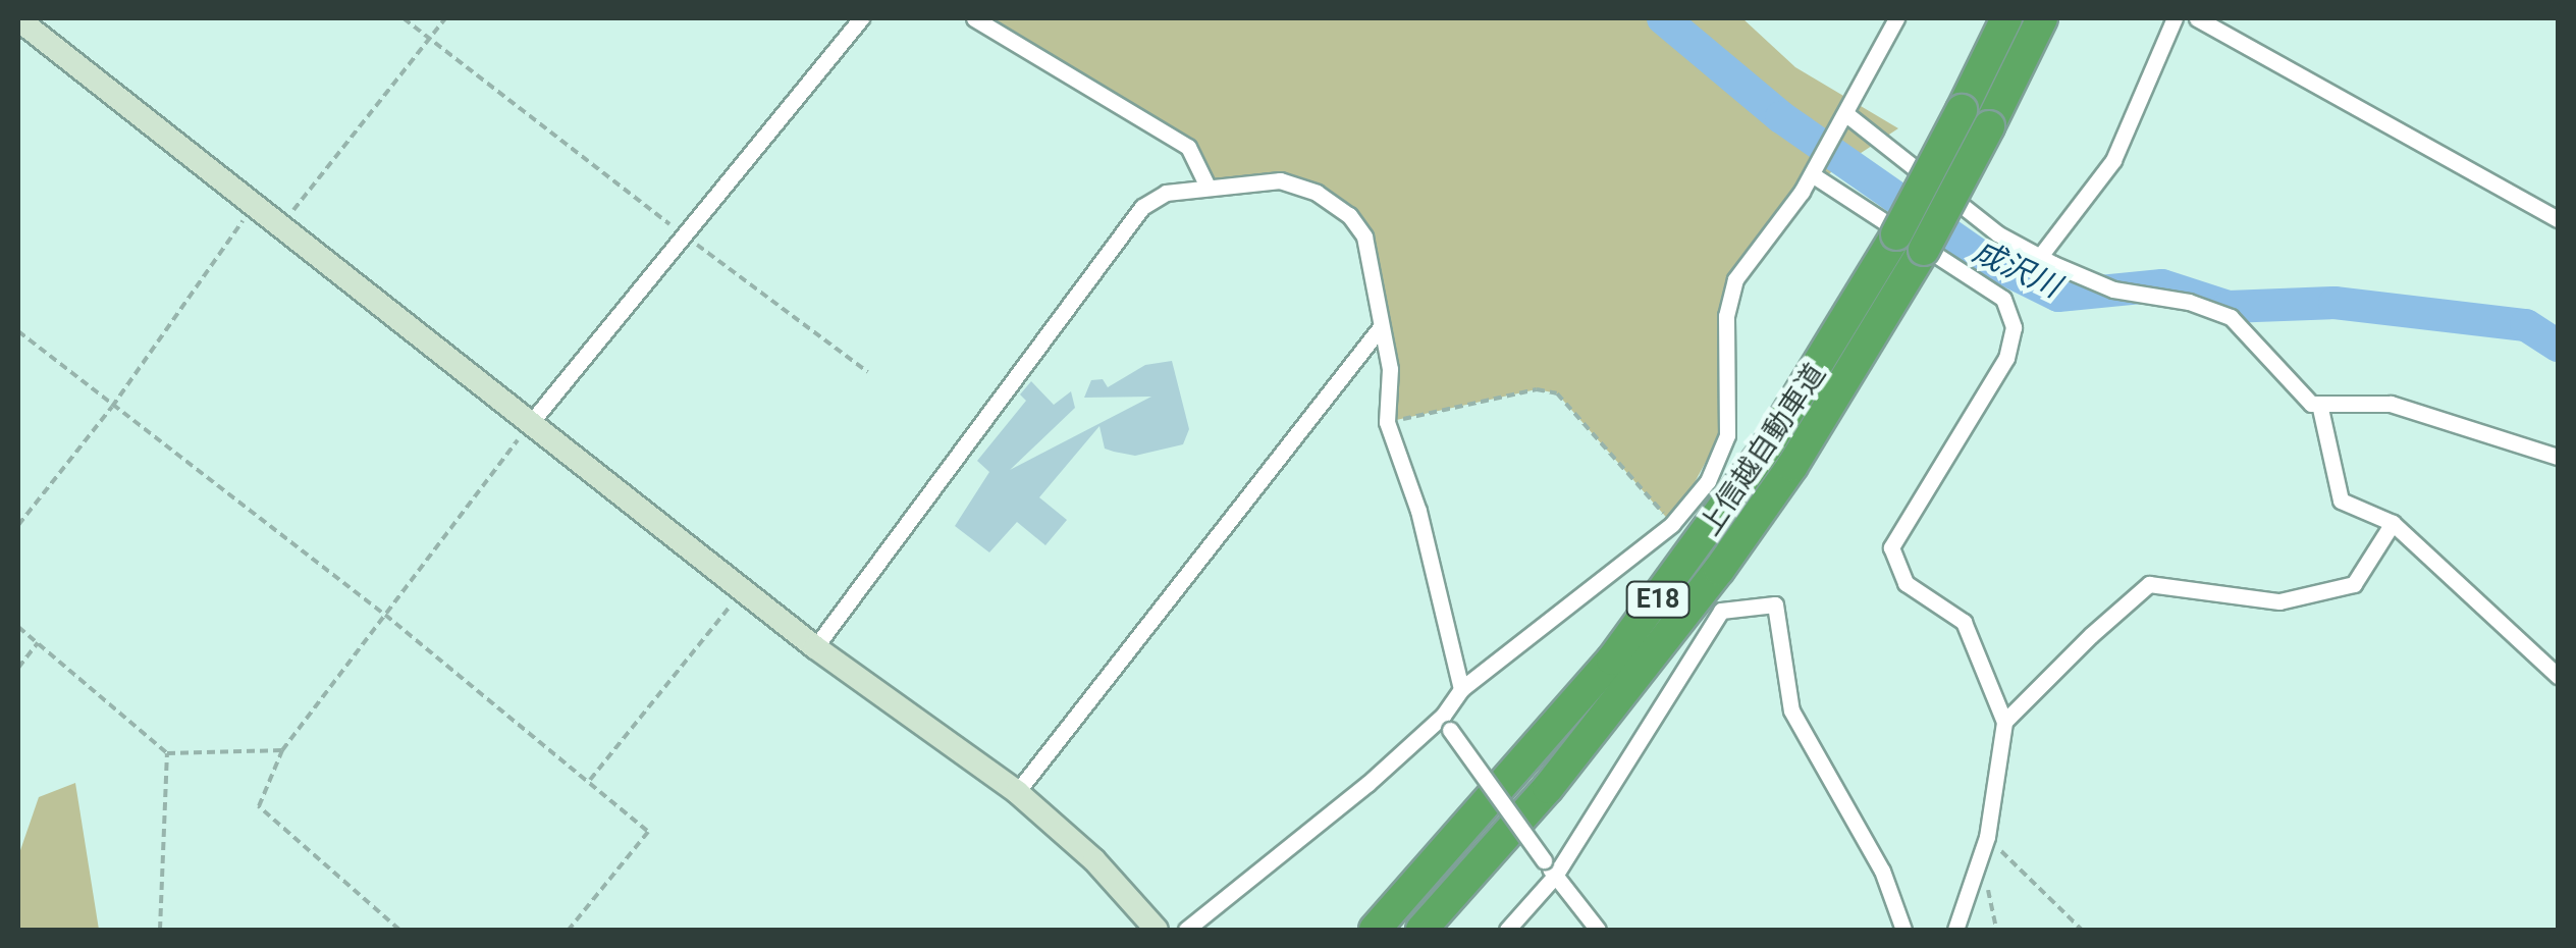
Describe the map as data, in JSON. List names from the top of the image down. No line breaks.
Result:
{"streets":{"highway":["上信越自動車道","E18"]},"water":["成沢川"]}
